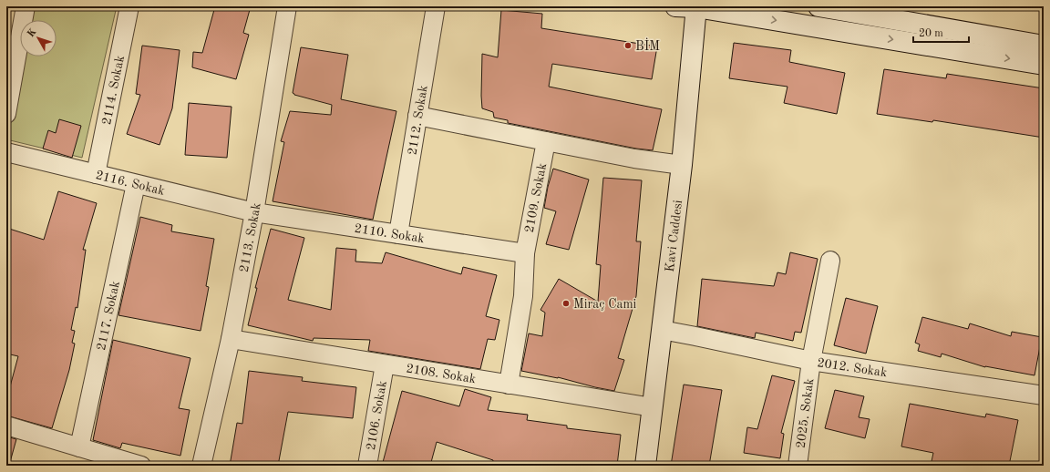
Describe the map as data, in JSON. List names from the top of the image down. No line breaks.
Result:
{"streets":{"main road":["Kavi Caddesi"],"street":["2114. Sokak","2112. Sokak","2116. Sokak","2109. Sokak","2110. Sokak","2113. Sokak","2117. Sokak","2012. Sokak","2108. Sokak","2025. Sokak","2106. Sokak"]},"crossings":[["2114. Sokak","2116. Sokak"],["2112. Sokak","2110. Sokak"],["2116. Sokak","2110. Sokak"],["2116. Sokak","2113. Sokak"],["2116. Sokak","2117. Sokak"],["2109. Sokak","2110. Sokak"],["2109. Sokak","2108. Sokak"],["2110. Sokak","2113. Sokak"],["Kavi Caddesi","2012. Sokak"],["Kavi Caddesi","2108. Sokak"],["2113. Sokak","2108. Sokak"],["2012. Sokak","2025. Sokak"],["2108. Sokak","2106. Sokak"]],"places":["BİM","Miraç Cami"],"scale_bar":"20 m","north":"top left"}
